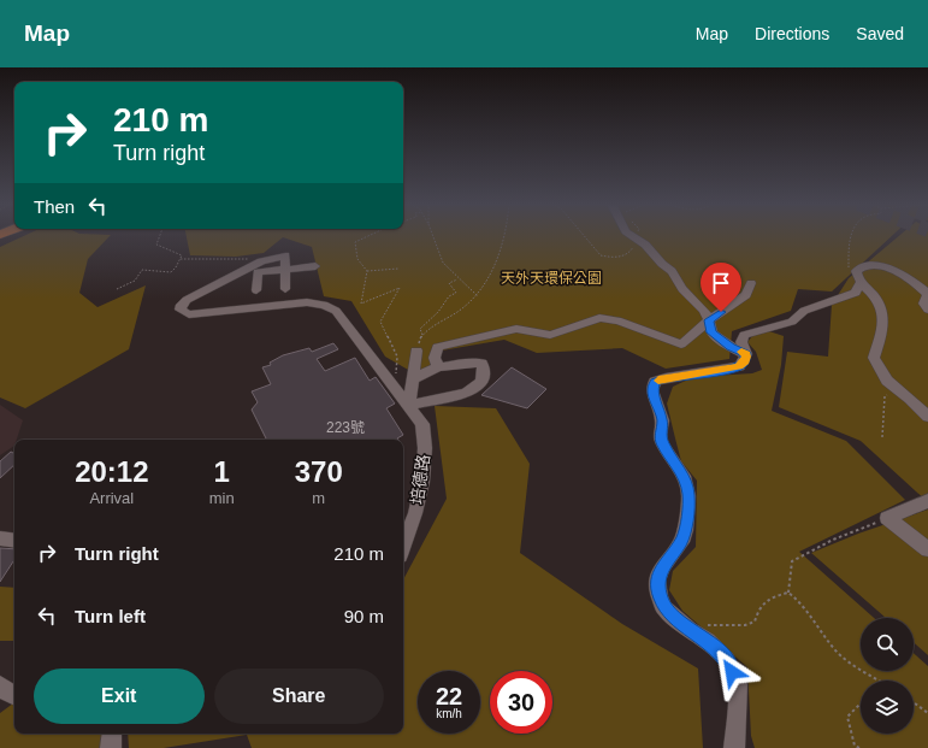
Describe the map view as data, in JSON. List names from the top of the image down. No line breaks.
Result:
{"streets":{"street":["培德路"]},"parks":["天外天環保公園"],"house_numbers":["223號"],"page":{"header":"Map","nav":["Map","Directions","Saved"],"turn":["210 m","Turn right"],"then":"Then","eta":["20:12","Arrival","1","min","370","m"],"list":[{"name":"Turn right","value":"210 m"},{"name":"Turn left","value":"90 m"}],"buttons":["Exit","Share"],"speed":"22 km/h","limit":"30"}}
